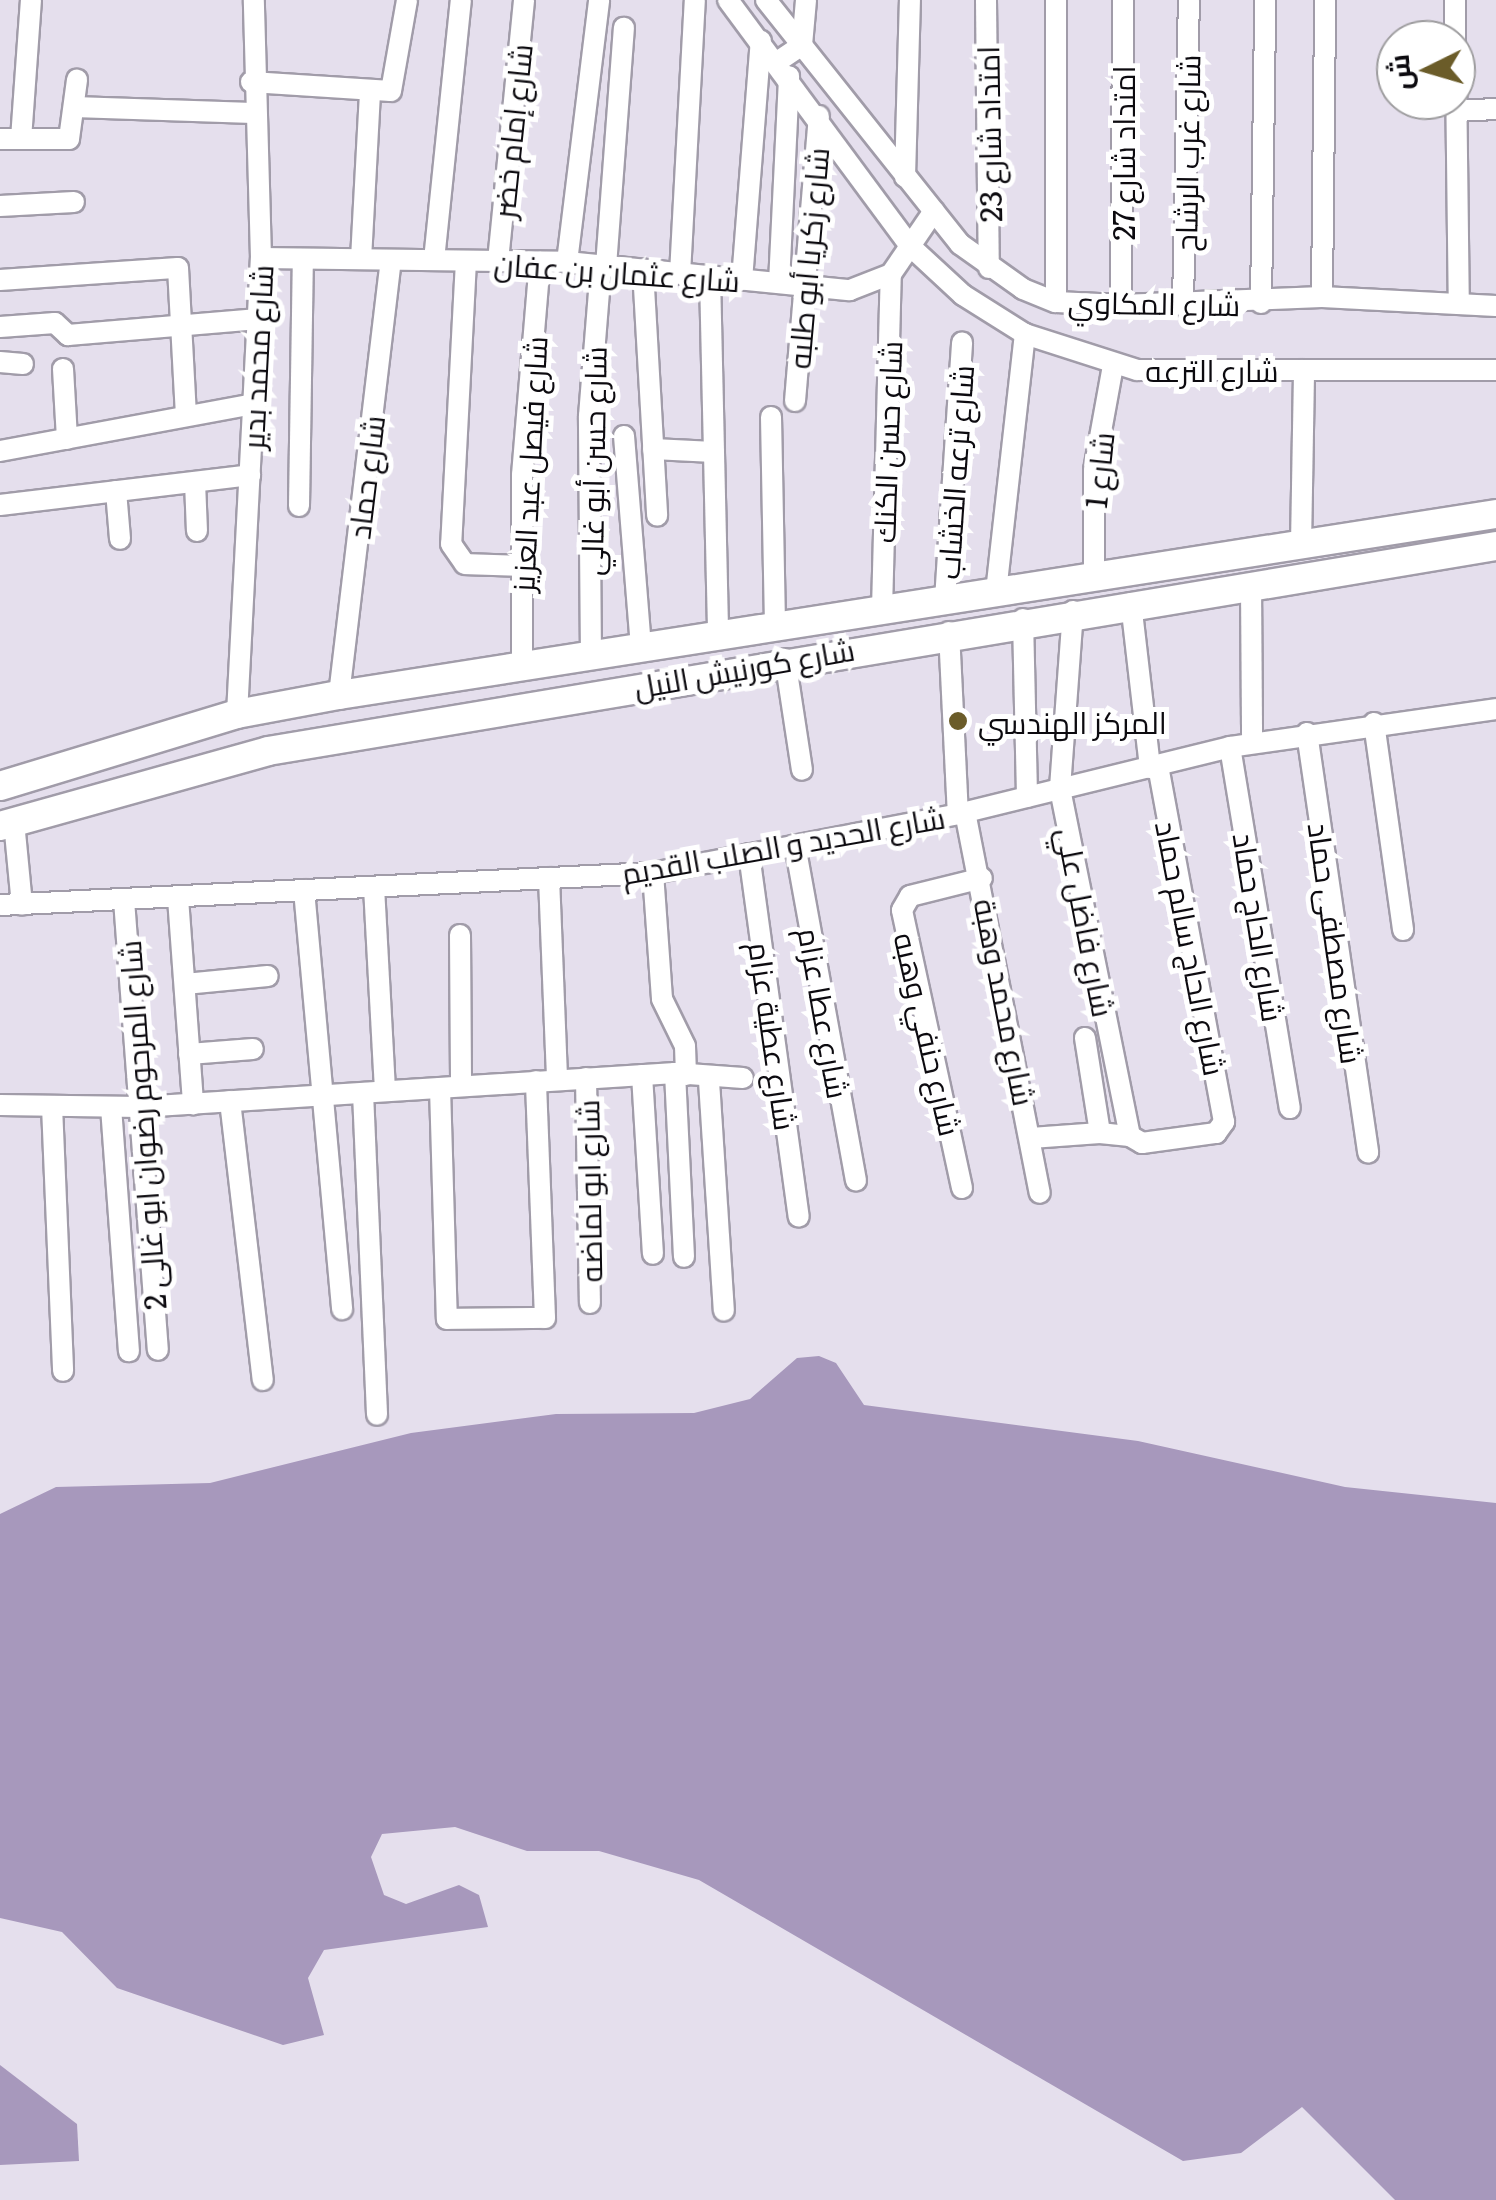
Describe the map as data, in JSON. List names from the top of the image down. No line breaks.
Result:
{"streets":{"highway":["شارع كورنيش النيل"],"street":["شارع إمام خضر","امتداد شارع 23","امتداد شارع 27","شارع غرب الرشاح","شارع زكريا أبو طلبه","شارع عثمان بن عفان","شارع المكاوي","شارع محمد بدير","شارع الترعه","شارع حسن الكنك","شارع حسن أبو غالي","شارع فيصل عبد العزيز","شارع 1","شارع ترعه الخشاب","شارع حماد","شارع الحديد و الصلب القديم","شارع فاضل علي","شارع الحاج حماد","شارع مصطفى حماد","شارع الحاج سالم حماد","شارع محمد وهبة","شارع عطا عزام","شارع حنفي وهبه","شارع عطية عزام","شارع المرحوم رضوان ابو غالى 2","شارع ابو لماضه"]},"crossings":[["شارع إمام خضر","شارع عثمان بن عفان"],["امتداد شارع 23","شارع المكاوي"],["امتداد شارع 27","شارع المكاوي"],["شارع غرب الرشاح","شارع المكاوي"],["شارع زكريا أبو طلبه","شارع عثمان بن عفان"],["شارع زكريا أبو طلبه","شارع الترعه"],["شارع عثمان بن عفان","شارع محمد بدير"],["شارع عثمان بن عفان","شارع حسن الكنك"],["شارع عثمان بن عفان","شارع حسن أبو غالي"],["شارع عثمان بن عفان","شارع فيصل عبد العزيز"],["شارع عثمان بن عفان","شارع حماد"],["شارع محمد بدير","شارع كورنيش النيل"],["شارع الترعه","شارع 1"],["شارع حسن الكنك","شارع كورنيش النيل"],["شارع حسن أبو غالي","شارع كورنيش النيل"],["شارع فيصل عبد العزيز","شارع كورنيش النيل"],["شارع 1","شارع كورنيش النيل"],["شارع ترعه الخشاب","شارع كورنيش النيل"],["شارع حماد","شارع كورنيش النيل"],["شارع كورنيش النيل","شارع فاضل علي"],["شارع كورنيش النيل","شارع الحاج سالم حماد"],["شارع كورنيش النيل","شارع محمد وهبة"],["شارع الحديد و الصلب القديم","شارع فاضل علي"],["شارع الحديد و الصلب القديم","شارع الحاج حماد"],["شارع الحديد و الصلب القديم","شارع مصطفى حماد"],["شارع الحديد و الصلب القديم","شارع الحاج سالم حماد"],["شارع الحديد و الصلب القديم","شارع محمد وهبة"],["شارع الحديد و الصلب القديم","شارع عطا عزام"],["شارع الحديد و الصلب القديم","شارع عطية عزام"],["شارع الحديد و الصلب القديم","شارع المرحوم رضوان ابو غالى 2"],["شارع فاضل علي","شارع الحاج سالم حماد"],["شارع محمد وهبة","شارع حنفي وهبه"]],"places":["المركز الهندسي"],"north":"left"}
